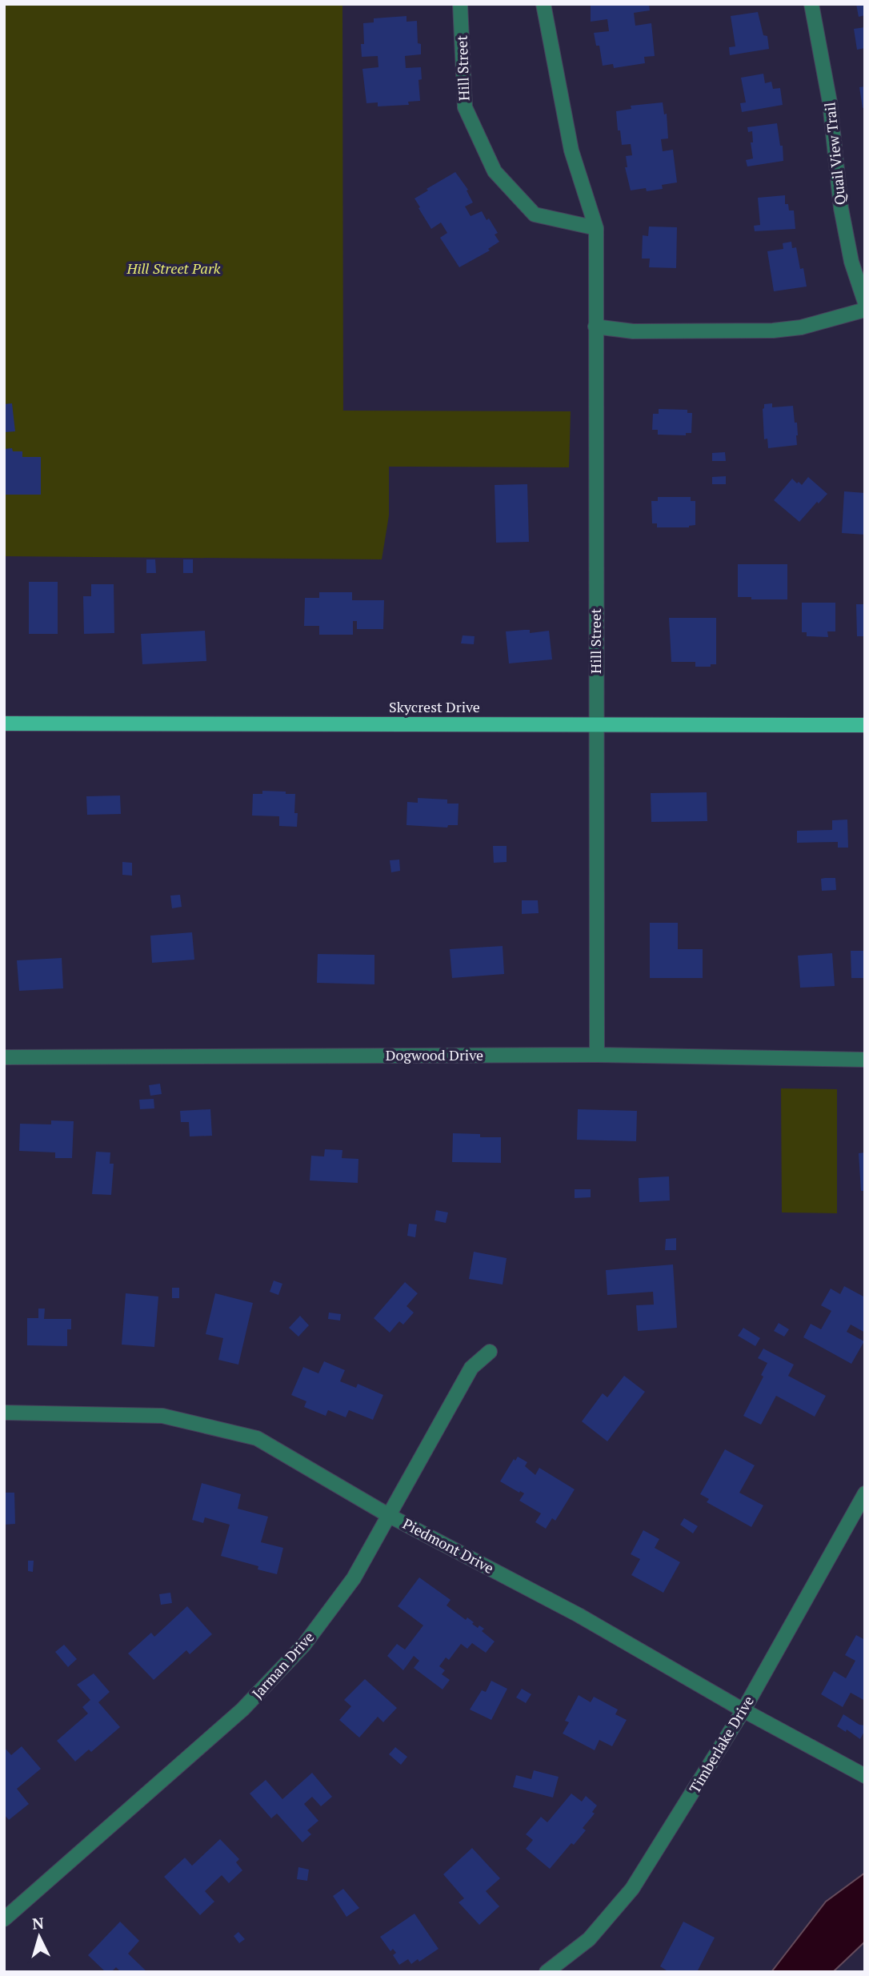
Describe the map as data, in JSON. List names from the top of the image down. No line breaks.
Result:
{"streets":{"main road":["Skycrest Drive"],"street":["Hill Street","Quail View Trail","Dogwood Drive","Piedmont Drive","Jarman Drive","Timberlake Drive"]},"crossings":[["Hill Street","Skycrest Drive"],["Hill Street","Dogwood Drive"],["Piedmont Drive","Jarman Drive"],["Piedmont Drive","Timberlake Drive"]],"parks":["Hill Street Park"],"north":"top"}
